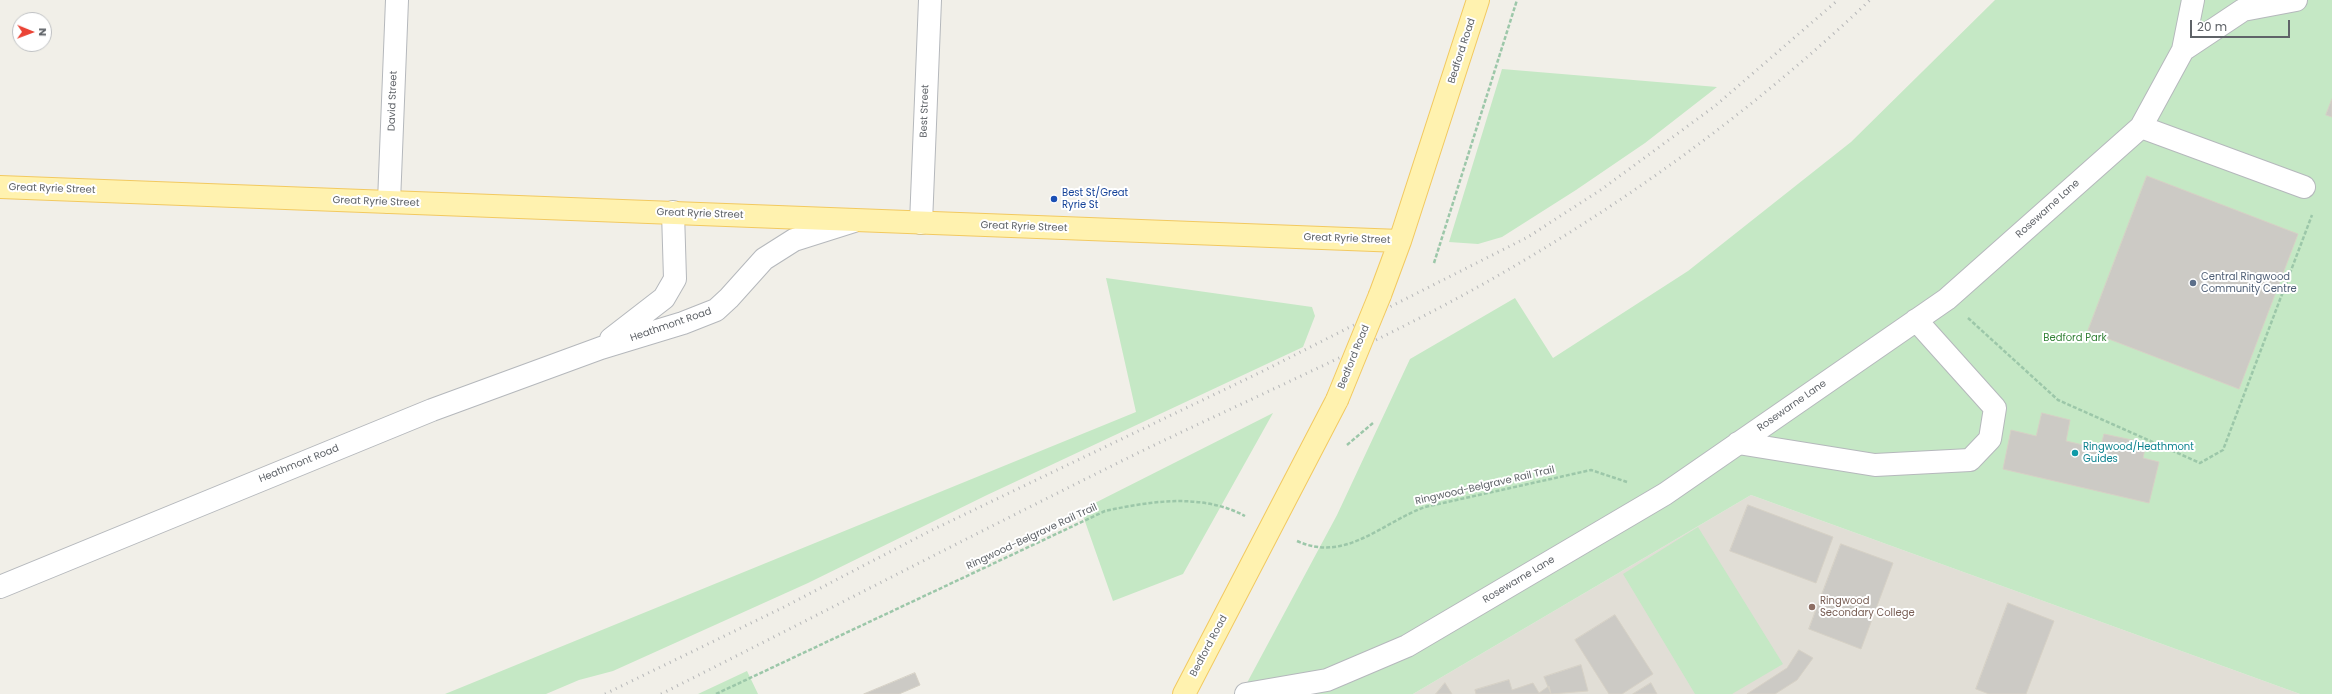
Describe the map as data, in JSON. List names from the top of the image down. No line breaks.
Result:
{"streets":{"main road":["Bedford Road","Great Ryrie Street"],"street":["David Street","Best Street","Rosewarne Lane","Heathmont Road"],"path":["Ringwood-Belgrave Rail Trail"]},"crossings":[["Bedford Road","Great Ryrie Street"],["Bedford Road","Ringwood-Belgrave Rail Trail"],["David Street","Great Ryrie Street"],["Best Street","Great Ryrie Street"],["Great Ryrie Street","Heathmont Road"],["Rosewarne Lane","Ringwood-Belgrave Rail Trail"]],"parks":["Bedford Park"],"places":["Best St/Great Ryrie St","Central Ringwood Community Centre","Ringwood/Heathmont Guides","Ringwood Secondary College"],"scale_bar":"20 m","north":"right"}
